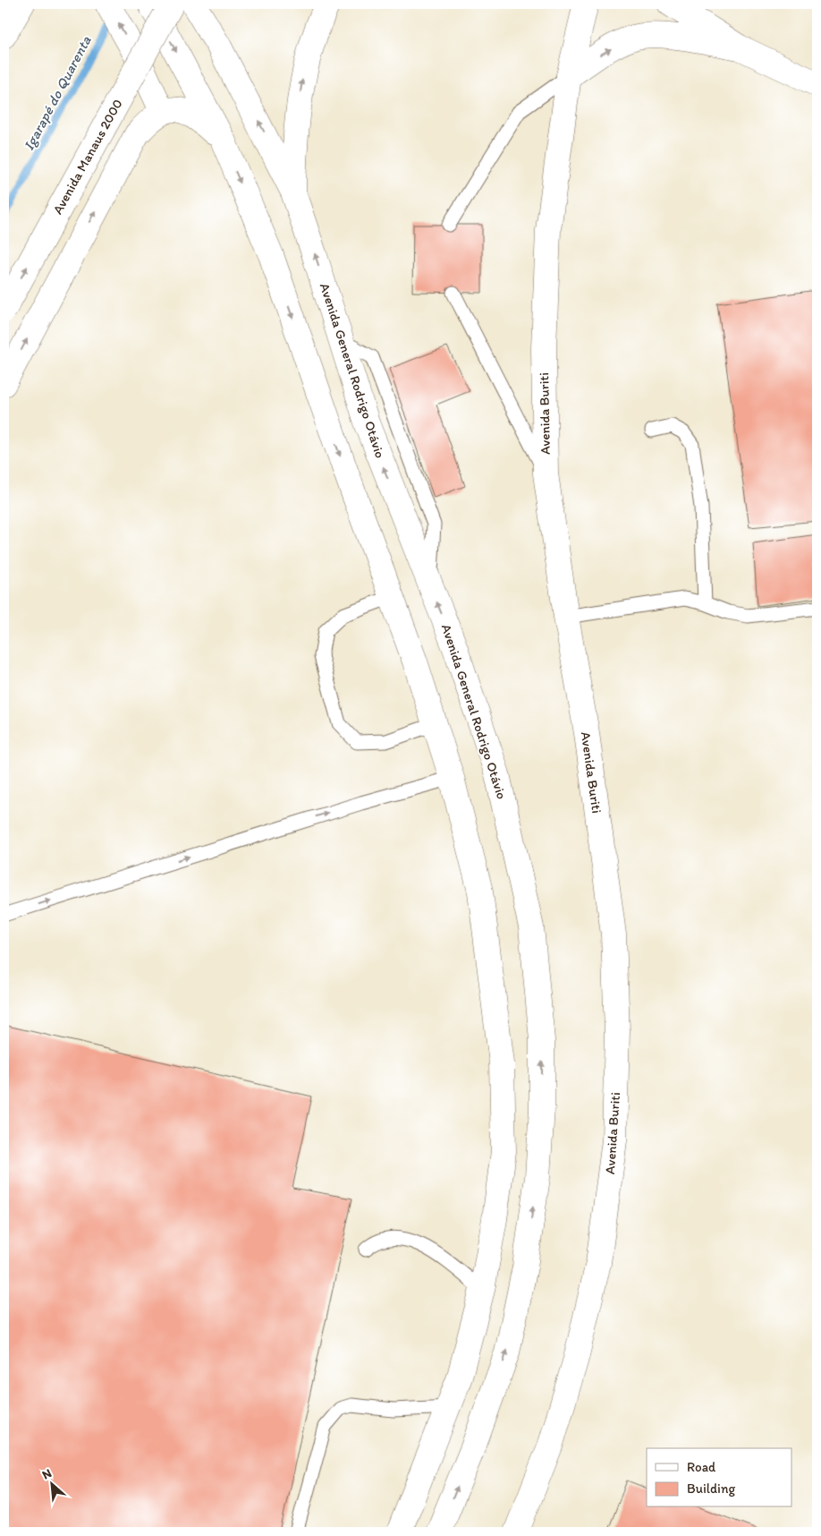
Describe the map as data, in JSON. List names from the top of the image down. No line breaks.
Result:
{"streets":{"main road":["Avenida Manaus 2000","Avenida General Rodrigo Otávio","Avenida Buriti"]},"water":["Igarapé do Quarenta"],"legend":["Road","Building"],"north":"top left"}
